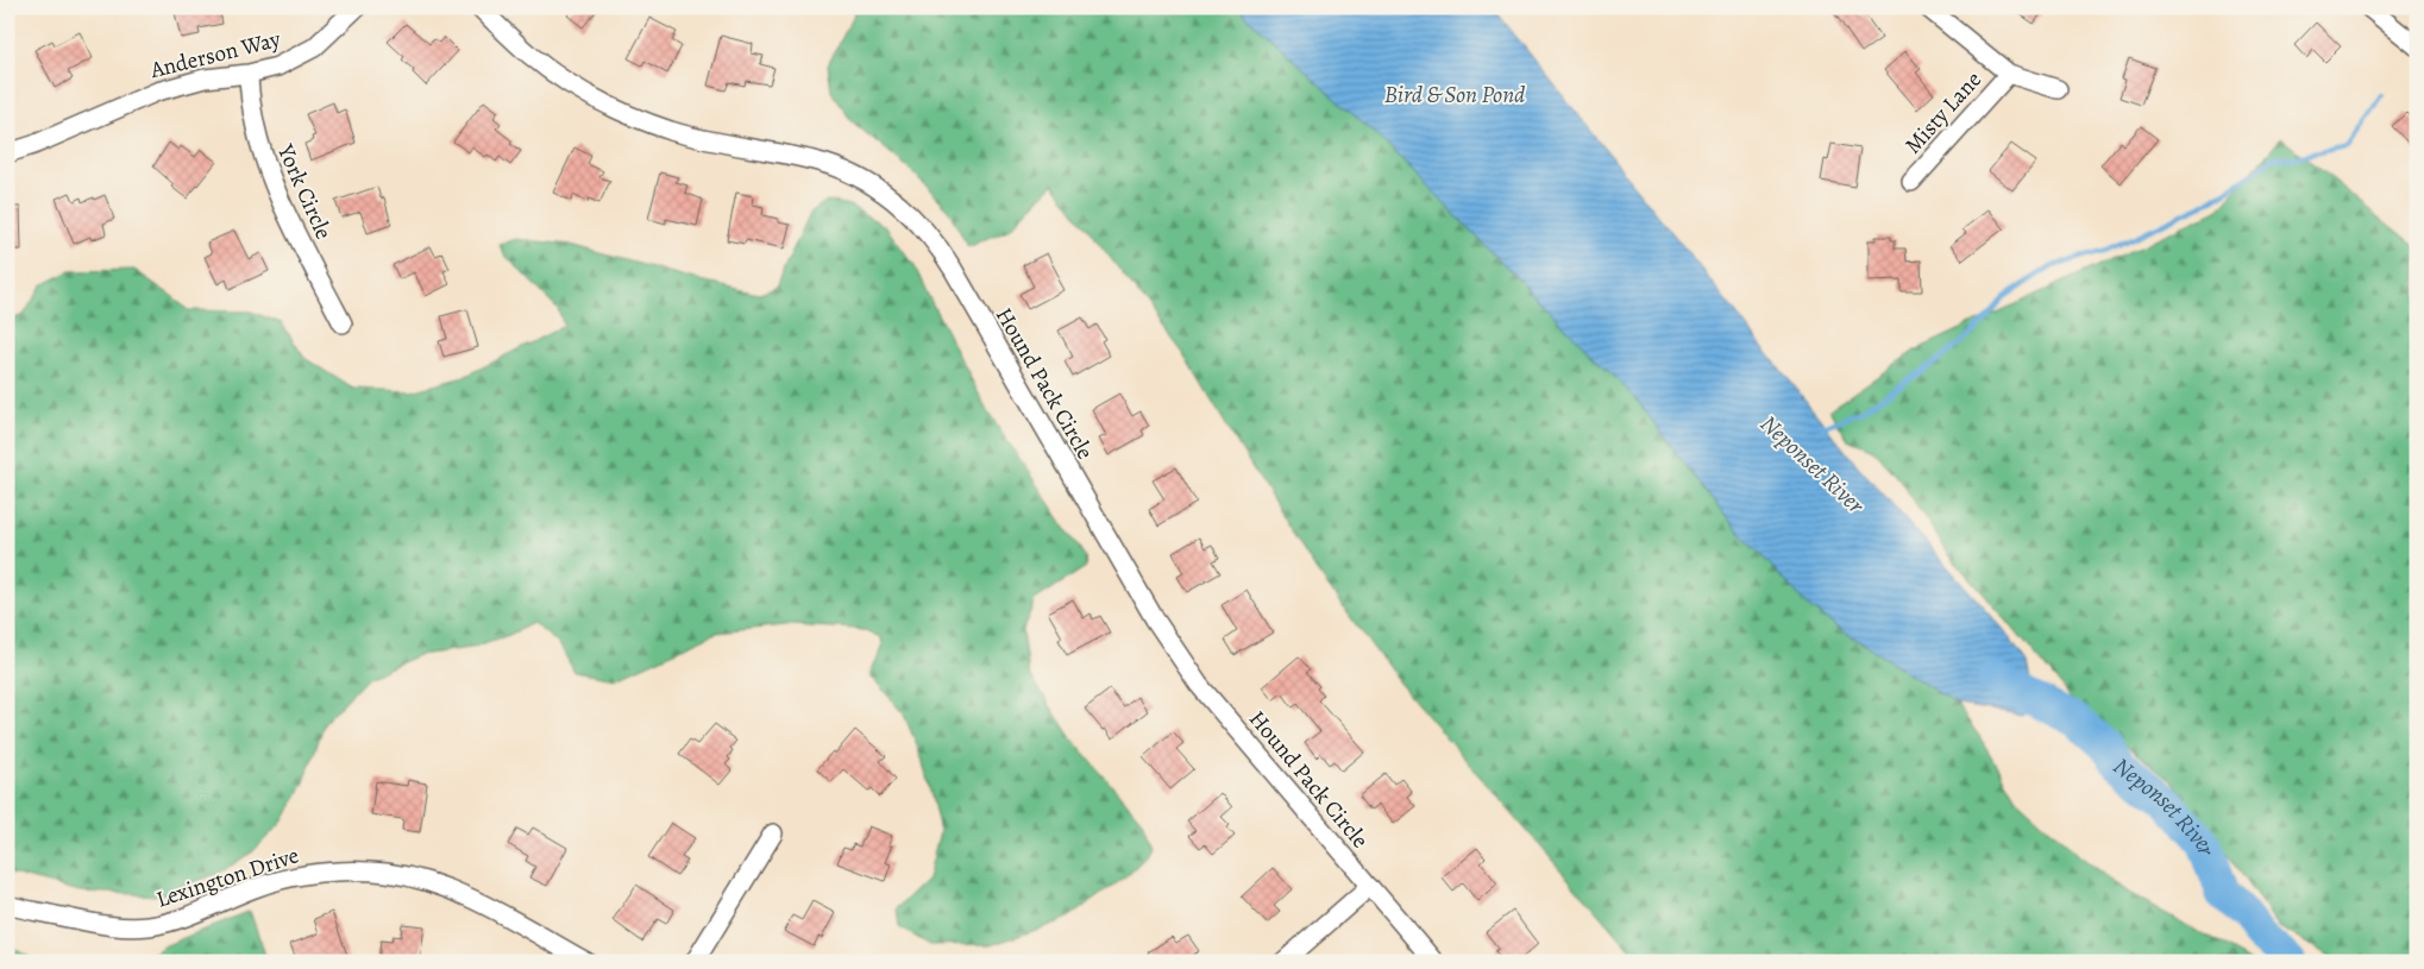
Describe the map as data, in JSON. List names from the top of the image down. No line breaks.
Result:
{"streets":{"street":["Anderson Way","Misty Lane","York Circle","Hound Pack Circle","Lexington Drive"]},"crossings":[["Anderson Way","York Circle"]],"water":["Bird & Son Pond","Neponset River"]}
